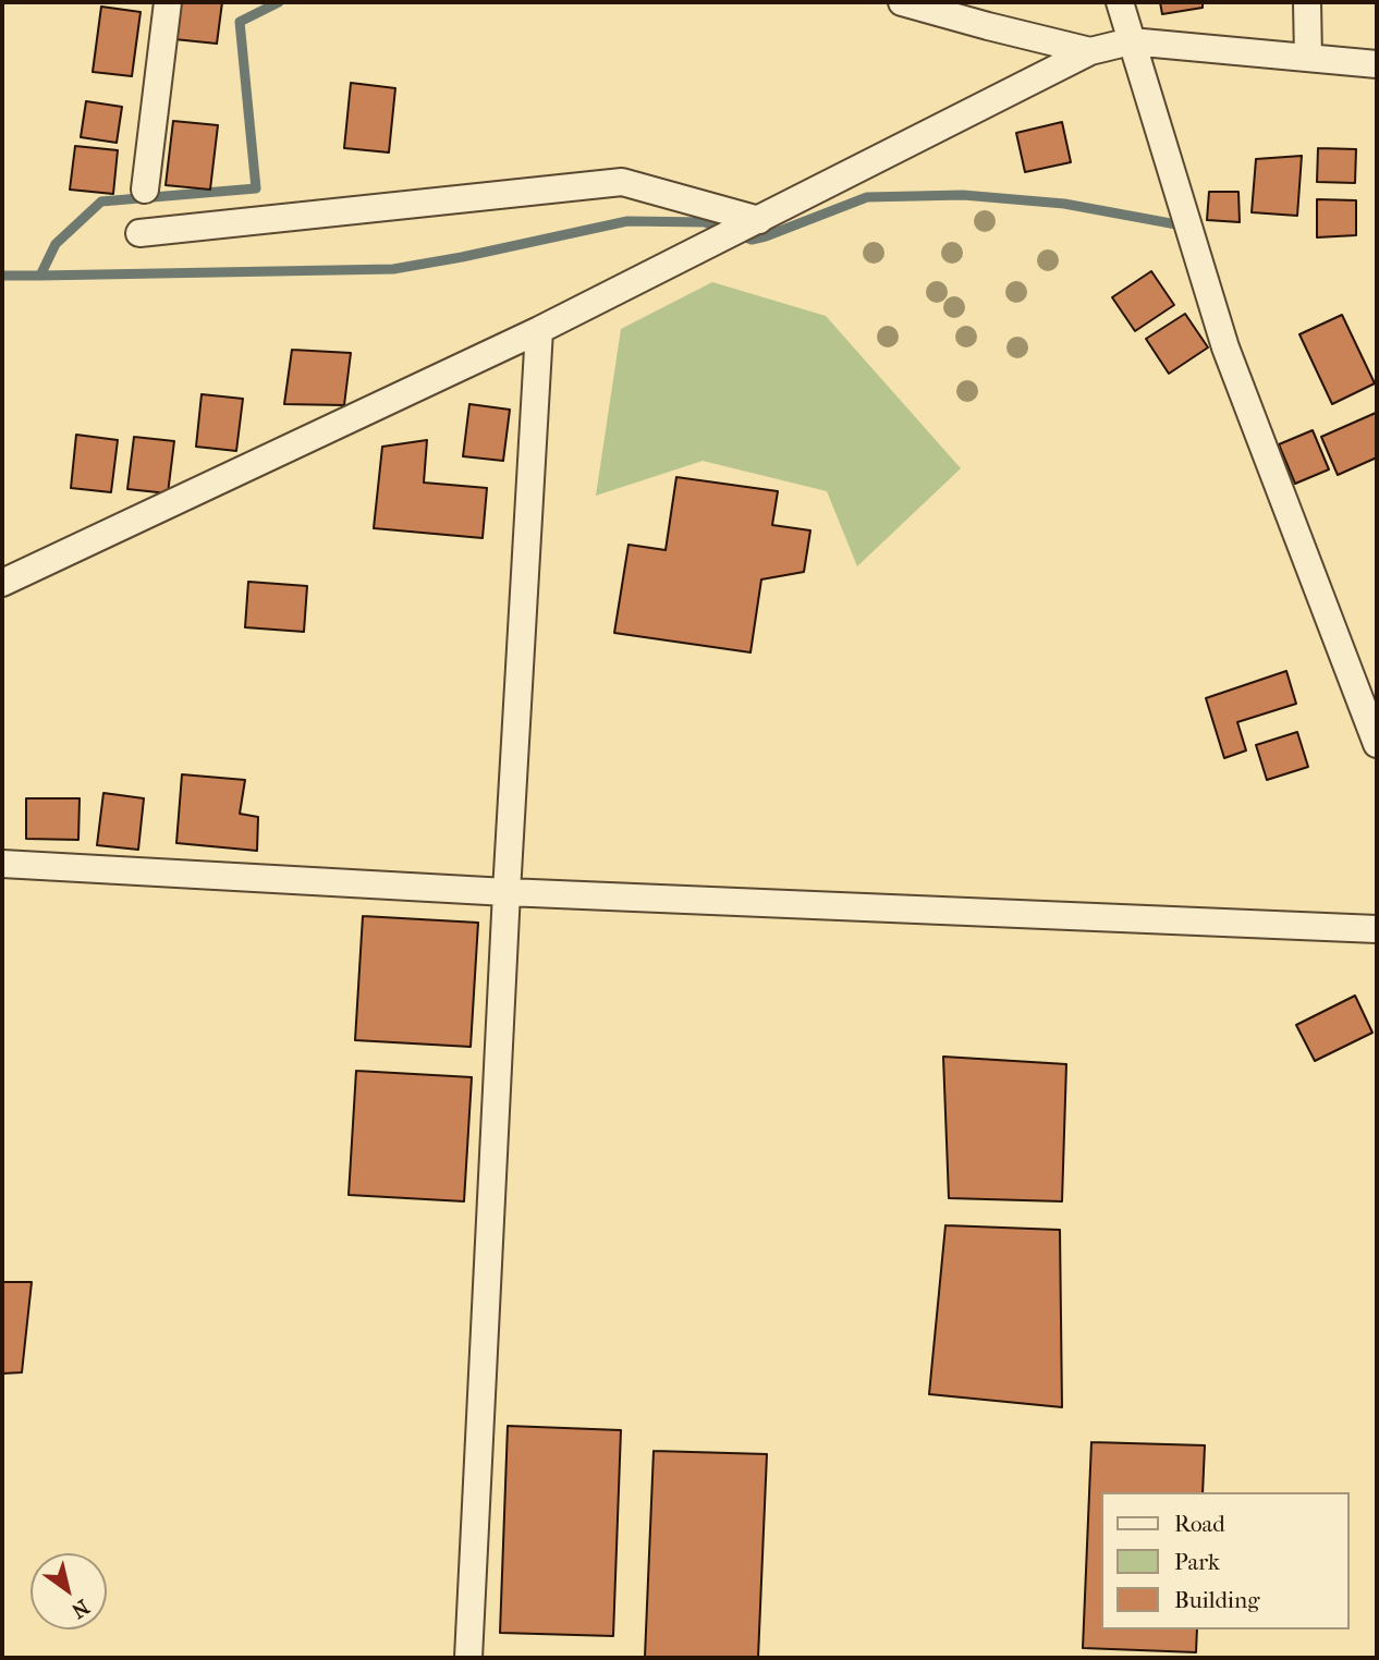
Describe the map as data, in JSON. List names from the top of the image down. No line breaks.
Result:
{"legend":["Road","Park","Building"],"north":"bottom right"}
